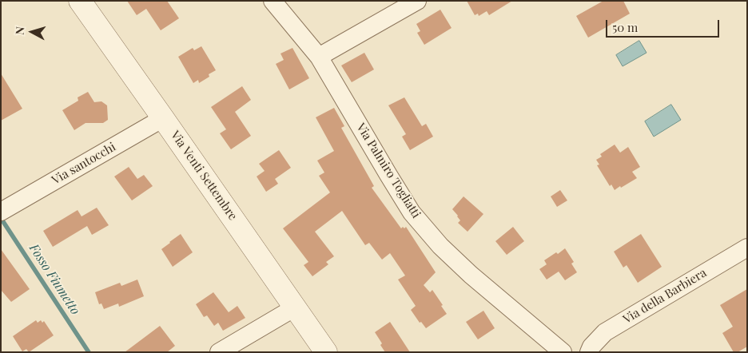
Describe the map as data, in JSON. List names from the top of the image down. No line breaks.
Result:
{"streets":{"street":["Via santocchi","Via Palmiro Togliatti","Via Venti Settembre","Via della Barbiera"]},"crossings":[["Via santocchi","Via Venti Settembre"]],"water":["Fosso Fiumetto"],"scale_bar":"50 m","north":"left"}
